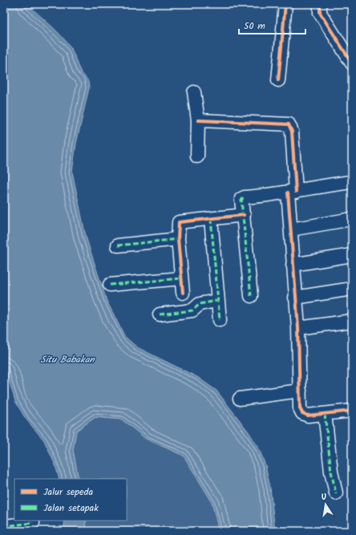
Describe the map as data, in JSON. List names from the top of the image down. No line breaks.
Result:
{"water":["Situ Babakan"],"legend":["Jalur sepeda","Jalan setapak"],"scale_bar":"50 m","north":"top"}
